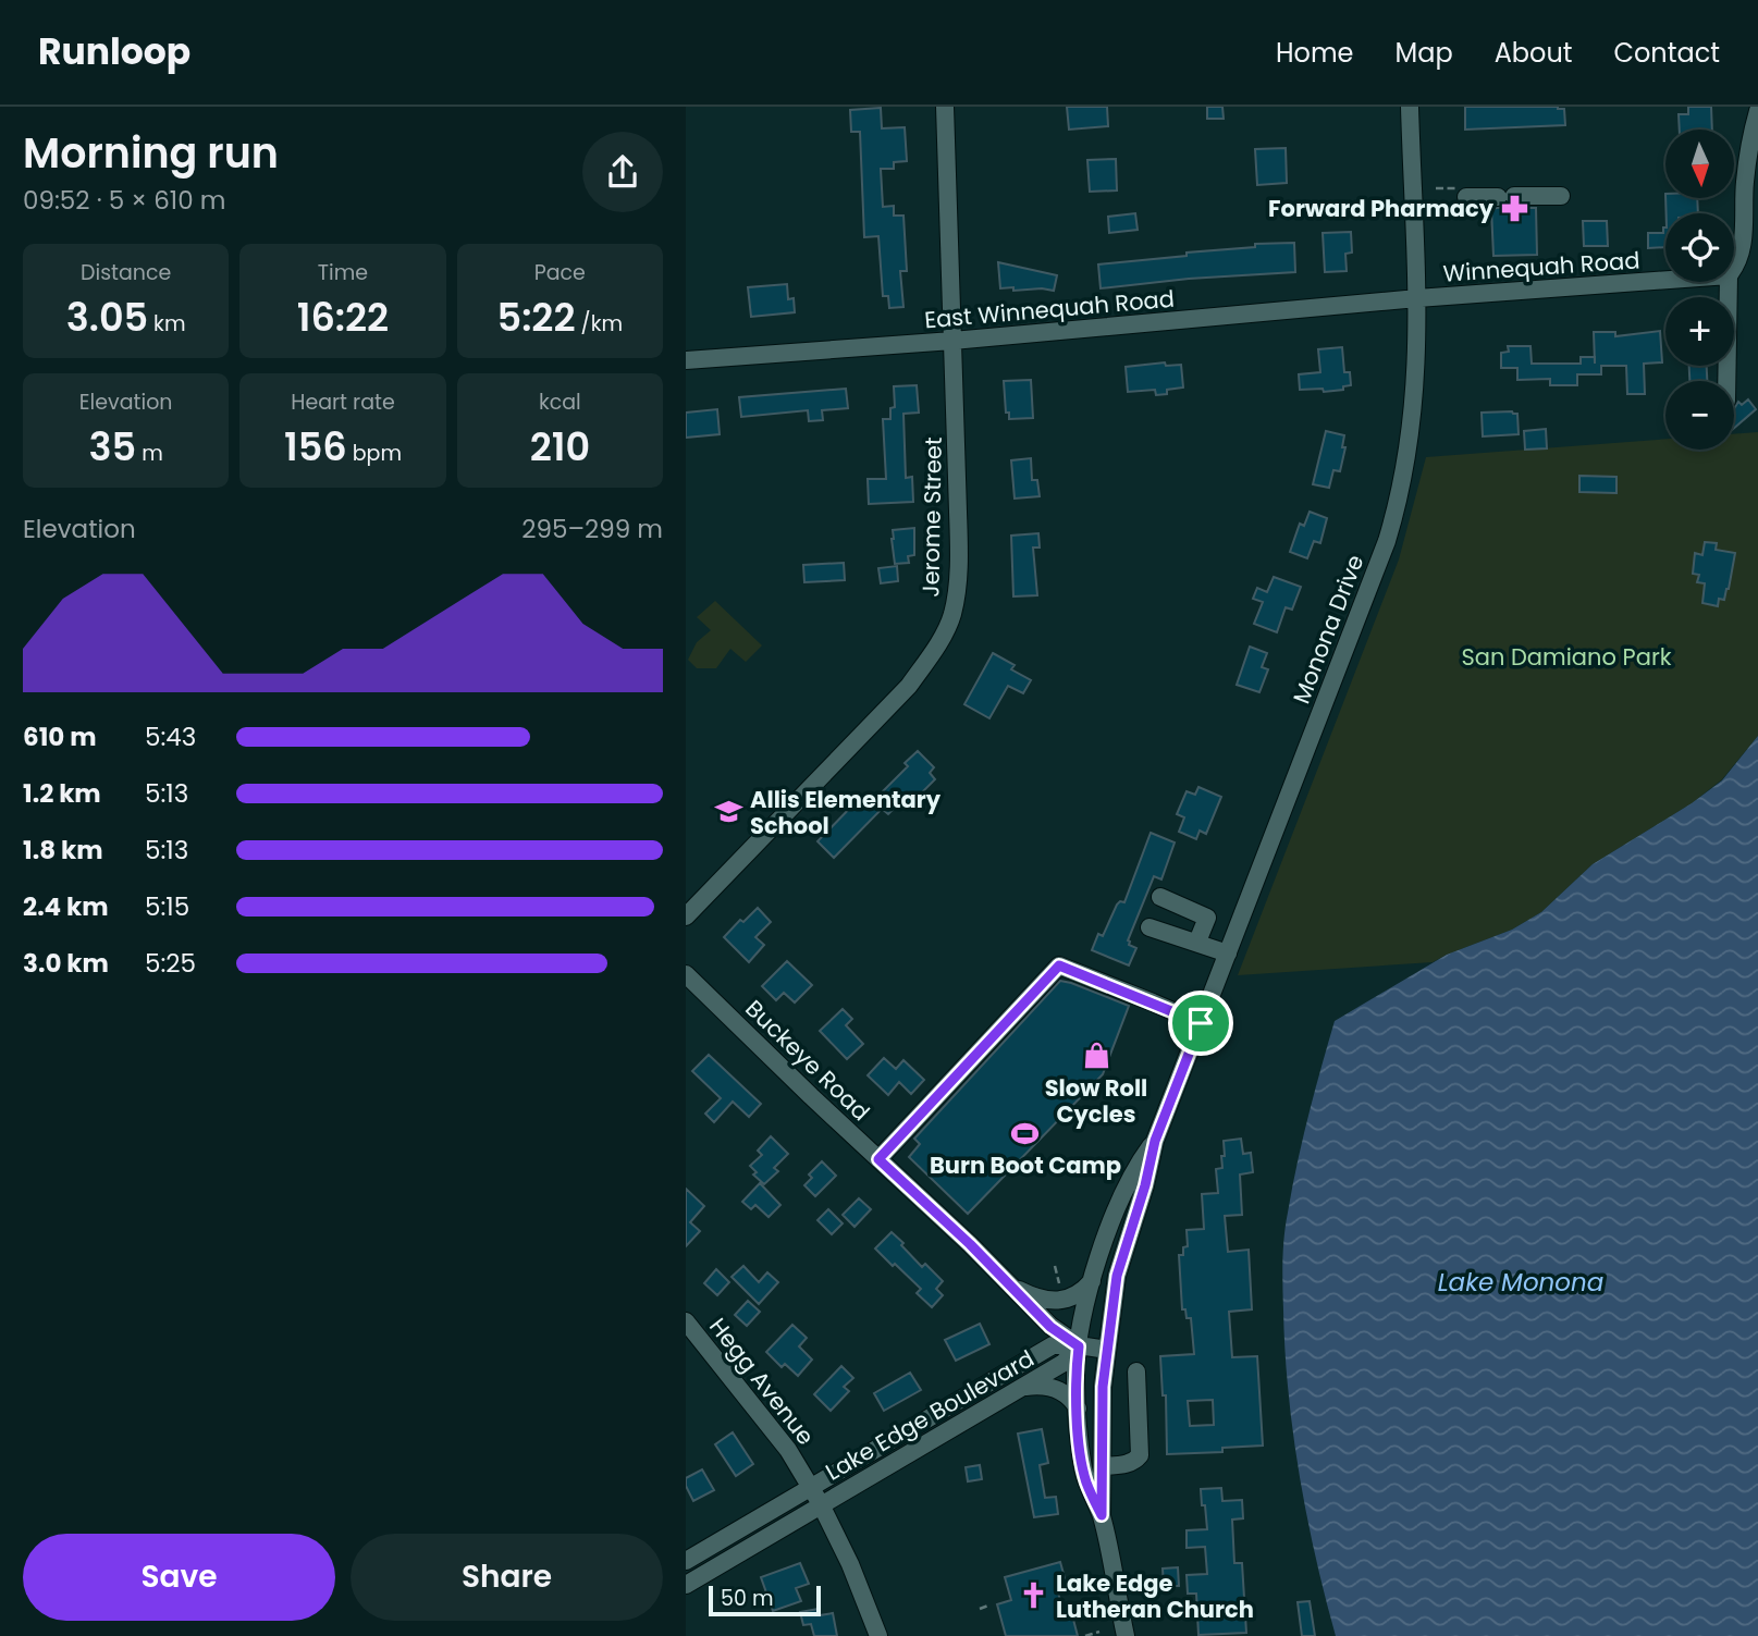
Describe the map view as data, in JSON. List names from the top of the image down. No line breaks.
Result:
{"streets":{"street":["Winnequah Road","East Winnequah Road","Jerome Street","Monona Drive","Buckeye Road","Hegg Avenue","Lake Edge Boulevard"]},"crossings":[["Winnequah Road","East Winnequah Road"],["Winnequah Road","Monona Drive"],["East Winnequah Road","Jerome Street"],["East Winnequah Road","Monona Drive"],["Monona Drive","Buckeye Road"],["Monona Drive","Lake Edge Boulevard"],["Buckeye Road","Lake Edge Boulevard"],["Hegg Avenue","Lake Edge Boulevard"]],"water":["Lake Monona"],"parks":["San Damiano Park"],"places":{"pharmacy":["Forward Pharmacy"],"school or university":["Allis Elementary School"],"shop":["Slow Roll Cycles"],"sports":["Burn Boot Camp"],"church":["Lake Edge Lutheran Church"]},"scale_bar":"50 m","north":"bottom","page":{"header":"Runloop","nav":["Home","Map","About","Contact"],"heading":["Morning run","09:52 · 5 × 610 m"],"map_buttons":["+","−"],"stats":[["Distance","3.05 km"],["Time","16:22"],["Pace","5:22 /km"],["Elevation","35 m"],["Heart rate","156 bpm"],["kcal","210"]],"chart":["Elevation","295–299 m"],"list":[{"name":"610 m","note":"5:43"},{"name":"1.2 km","note":"5:13"},{"name":"1.8 km","note":"5:13"},{"name":"2.4 km","note":"5:15"},{"name":"3.0 km","note":"5:25"}],"buttons":["Save","Share"],"scale":"50 m"}}
